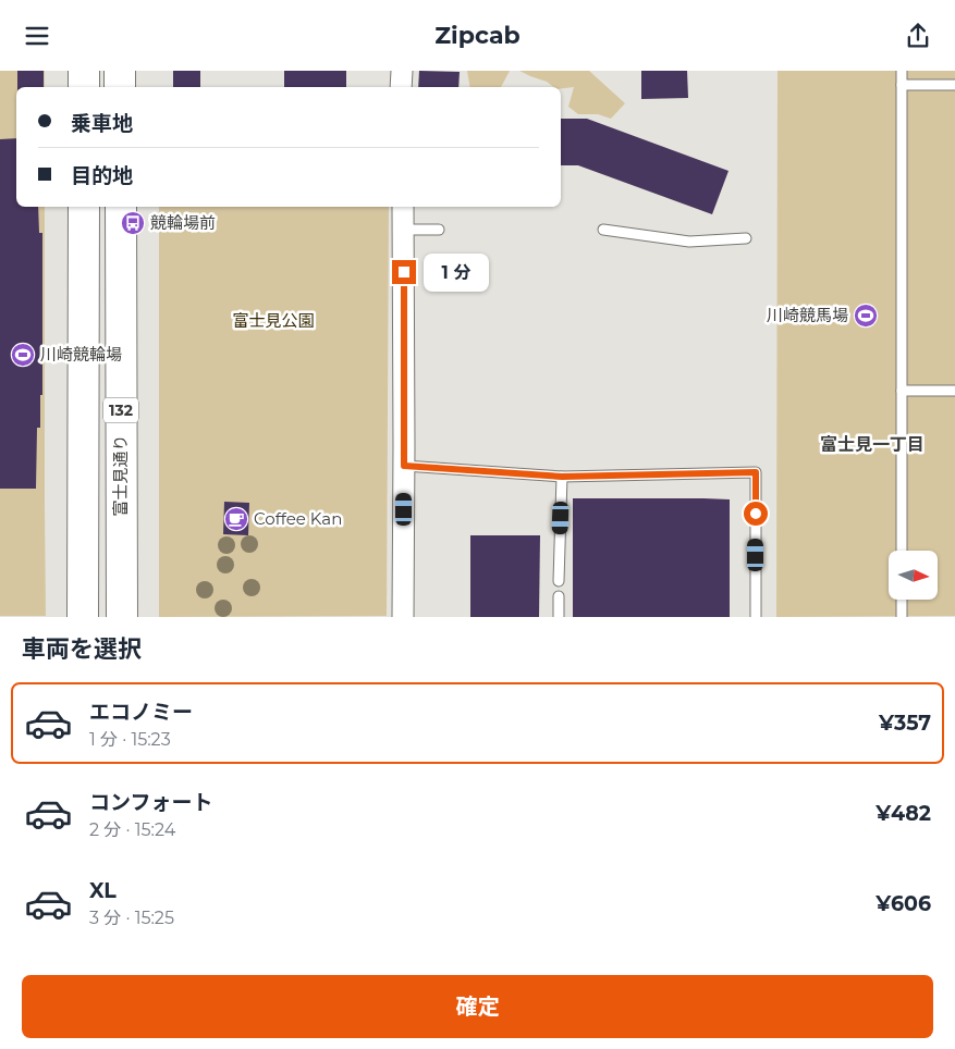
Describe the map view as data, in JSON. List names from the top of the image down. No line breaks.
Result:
{"streets":{"highway":["132","富士見通り"]},"districts":["富士見一丁目"],"parks":["富士見公園"],"places":{"bus stop":["競輪場前"],"sports":["川崎競馬場","川崎競輪場"],"cafe":["Coffee Kan"]},"north":"right","page":{"header":"Zipcab","banner":["乗車地","目的地"],"bubble":"1 分","heading":"車両を選択","list":[{"name":"エコノミー","note":"1 分 · 15:23","value":"¥357"},{"name":"コンフォート","note":"2 分 · 15:24","value":"¥482"},{"name":"XL","note":"3 分 · 15:25","value":"¥606"}],"buttons":"確定"}}
